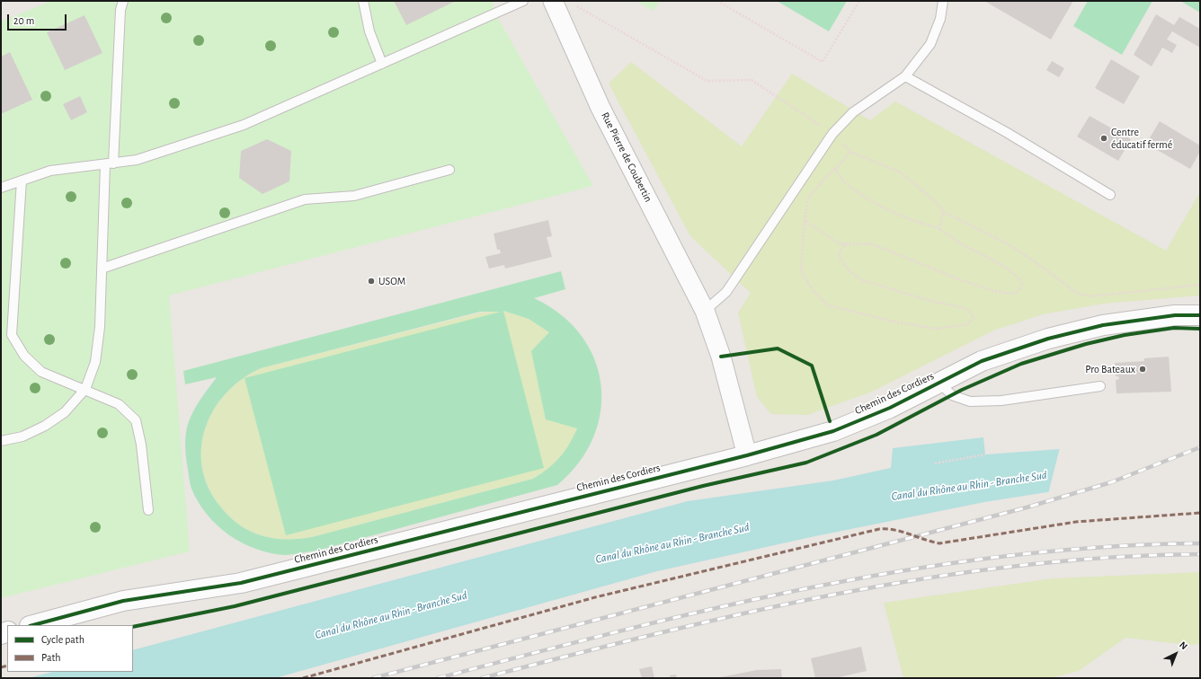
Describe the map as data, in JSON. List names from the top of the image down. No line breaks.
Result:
{"streets":{"street":["Rue Pierre de Coubertin","Chemin des Cordiers"]},"crossings":[["Rue Pierre de Coubertin","Chemin des Cordiers"]],"water":["Canal du Rhône au Rhin - Branche Sud"],"places":["Centre éducatif fermé","USOM","Pro Bateaux"],"legend":["Cycle path","Path"],"scale_bar":"20 m","north":"top right"}
